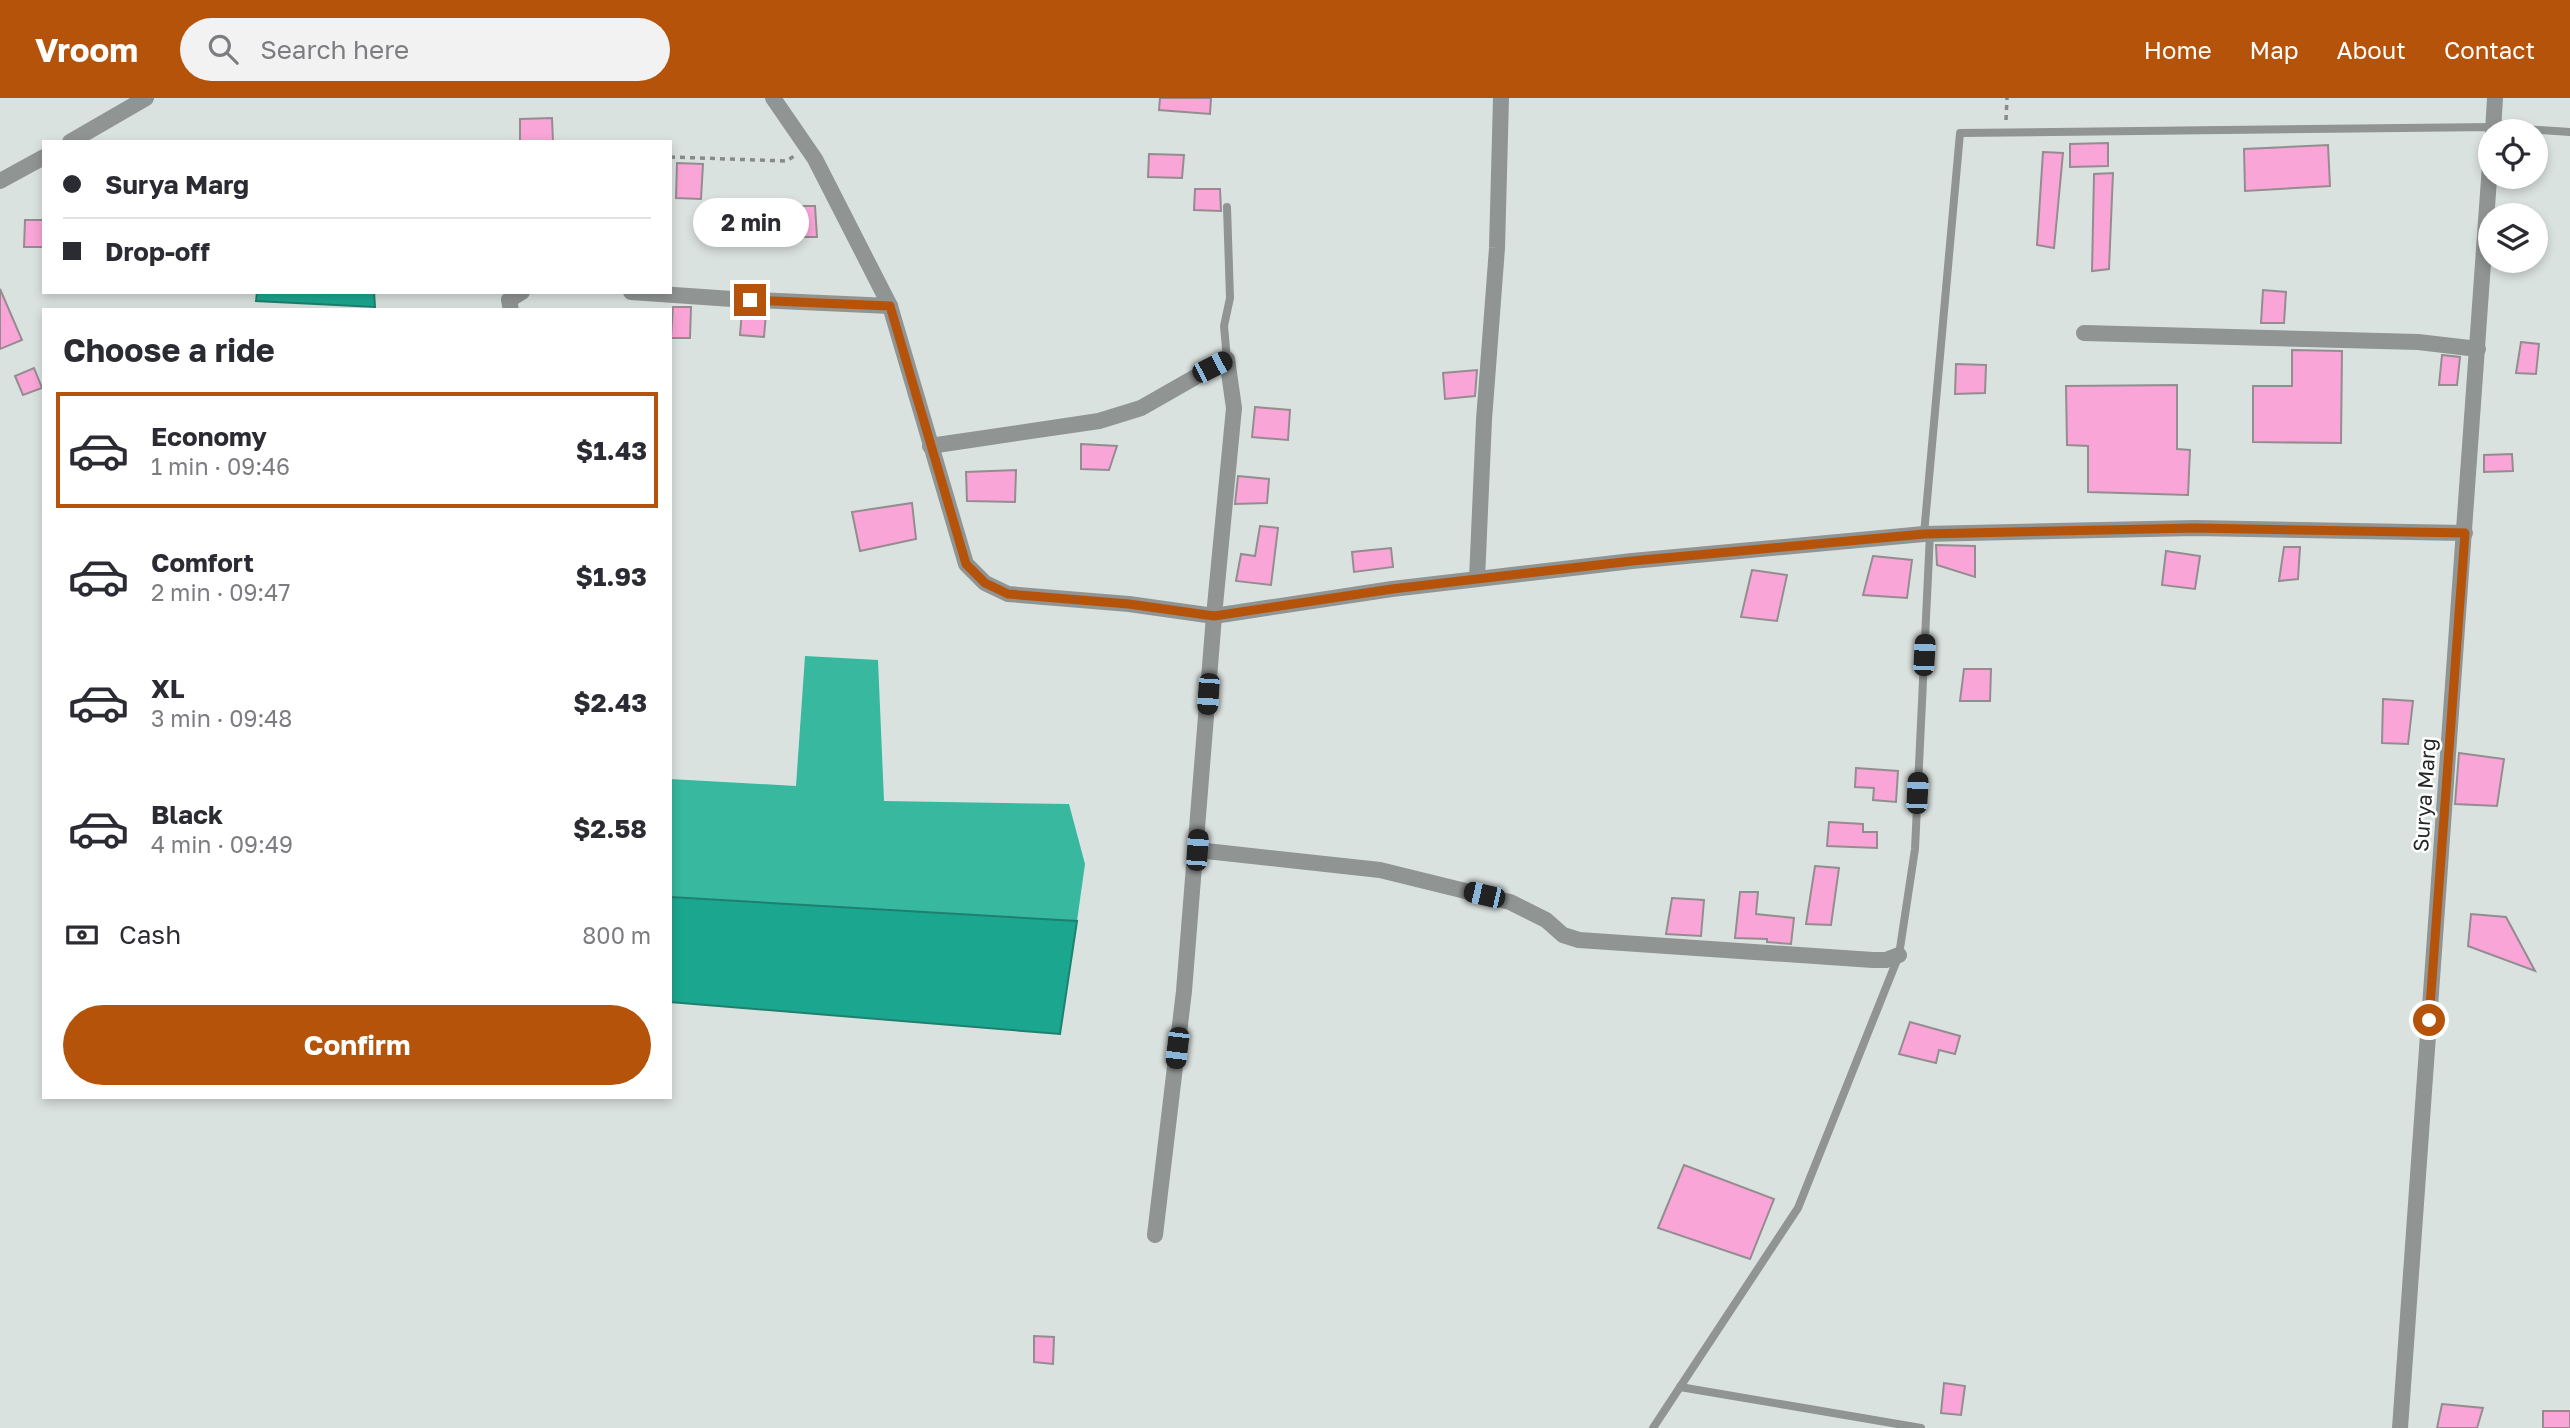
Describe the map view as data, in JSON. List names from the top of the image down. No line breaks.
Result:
{"streets":{"street":["Surya Marg"]},"page":{"header":"Vroom","search":"Search here","nav":["Home","Map","About","Contact"],"banner":["Surya Marg","Drop-off"],"bubble":"2 min","heading":"Choose a ride","list":[{"name":"Economy","note":"1 min · 09:46","value":"$1.43"},{"name":"Comfort","note":"2 min · 09:47","value":"$1.93"},{"name":"XL","note":"3 min · 09:48","value":"$2.43"},{"name":"Black","note":"4 min · 09:49","value":"$2.58"}],"pay":["Cash","800 m"],"buttons":"Confirm"}}
